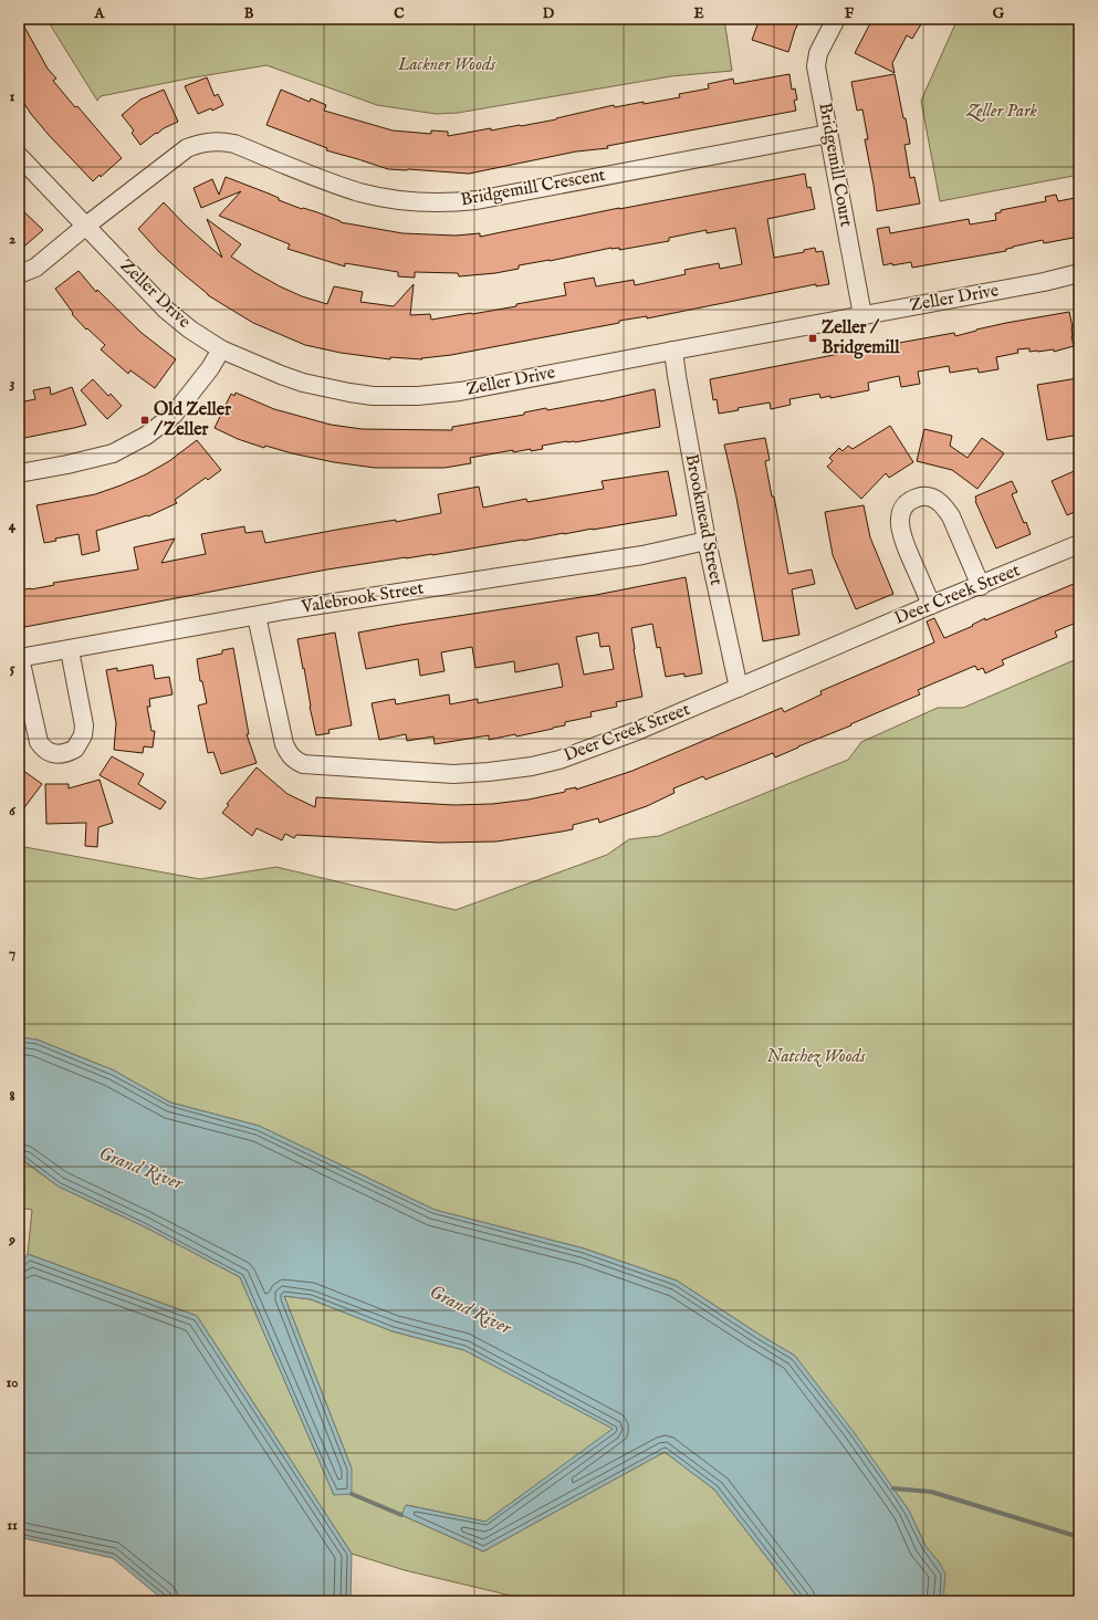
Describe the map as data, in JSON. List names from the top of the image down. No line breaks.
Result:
{"streets":{"street":["Bridgemill Court","Bridgemill Crescent","Zeller Drive","Brookmead Street","Deer Creek Street","Valebrook Street"]},"crossings":[["Bridgemill Court","Bridgemill Crescent"],["Bridgemill Court","Zeller Drive"],["Bridgemill Crescent","Zeller Drive"],["Zeller Drive","Brookmead Street"],["Brookmead Street","Deer Creek Street"],["Brookmead Street","Valebrook Street"],["Deer Creek Street","Valebrook Street"]],"water":["Grand River"],"parks":["Lackner Woods","Zeller Park","Natchez Woods"],"places":{"transit":["Zeller / Bridgemill","Old Zeller / Zeller"]},"grid":{"columns":["A","B","C","D","E","F","G"],"rows":["1","2","3","4","5","6","7","8","9","10","11"]}}
